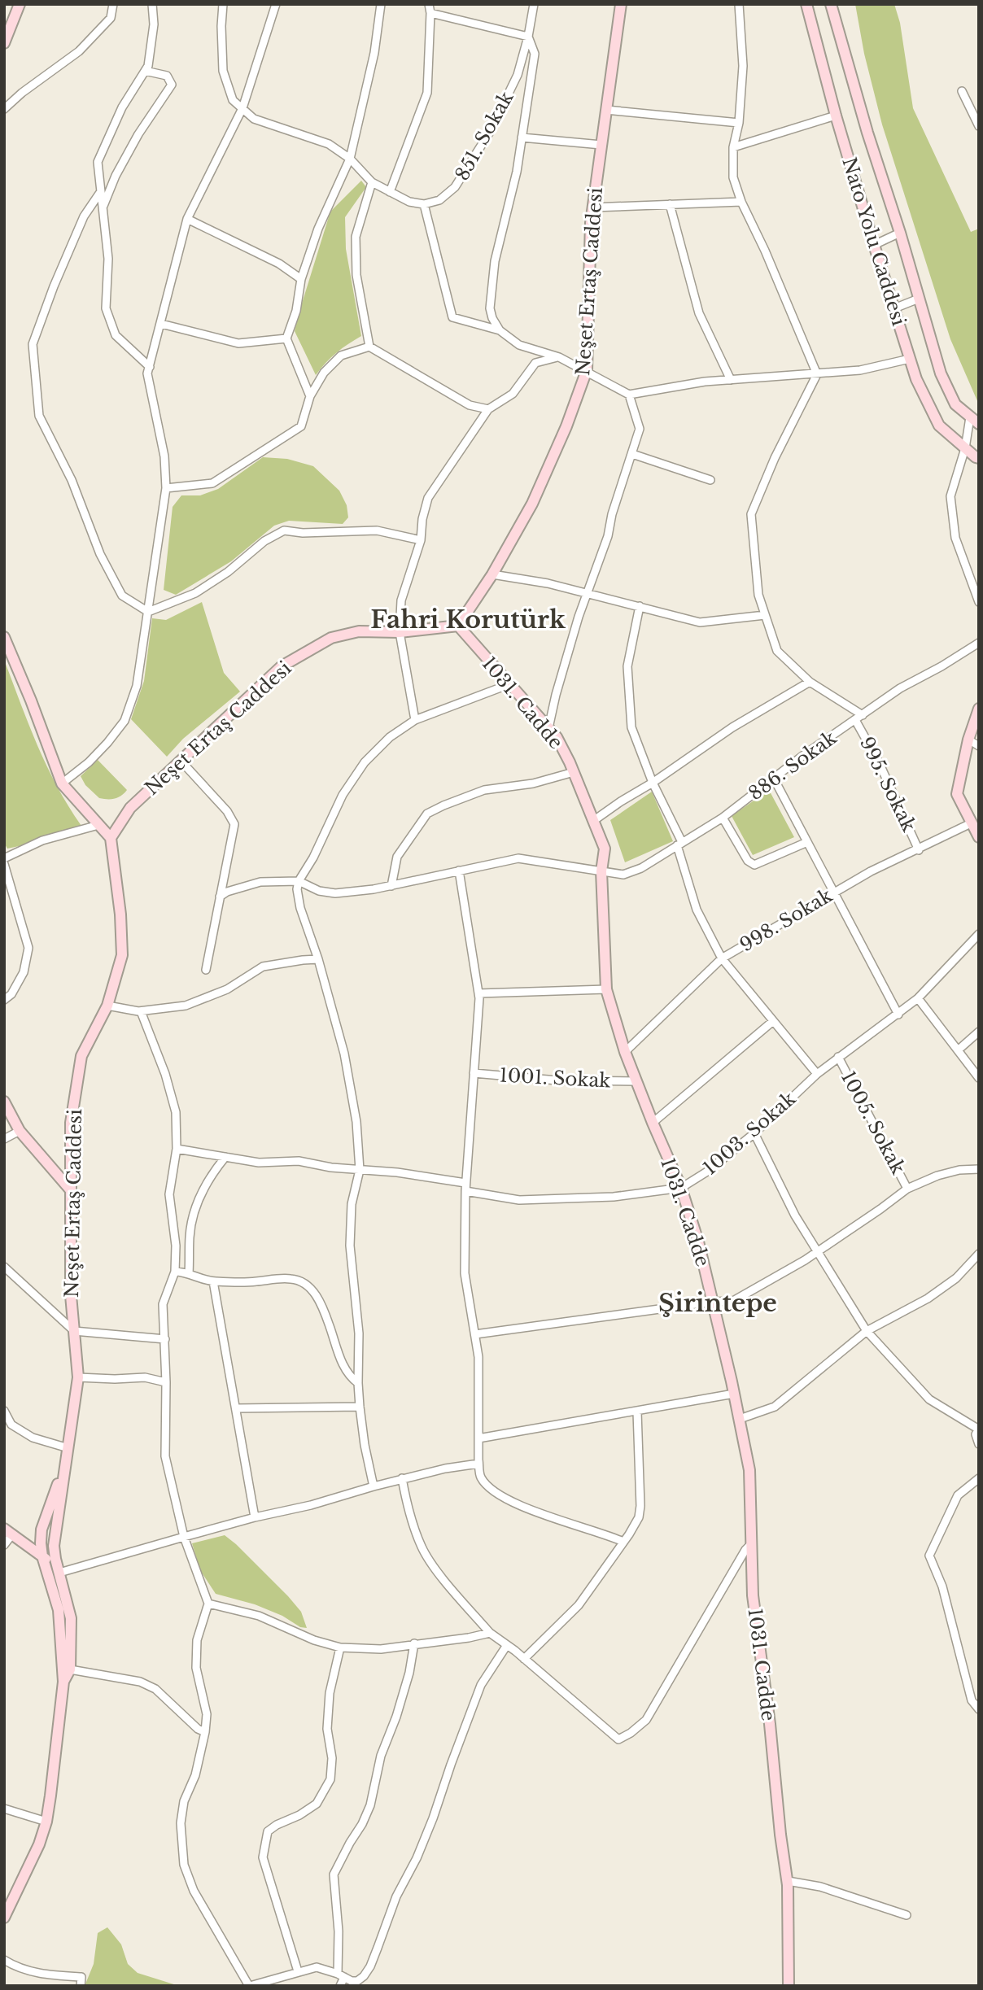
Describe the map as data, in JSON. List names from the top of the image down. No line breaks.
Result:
{"streets":{"main road":["Nato Yolu Caddesi","Neşet Ertaş Caddesi","1031. Cadde"],"street":["851. Sokak","886. Sokak","995. Sokak","998. Sokak","1001. Sokak","1005. Sokak","1003. Sokak"]},"crossings":[["Neşet Ertaş Caddesi","1031. Cadde"],["1031. Cadde","886. Sokak"],["1031. Cadde","998. Sokak"],["1031. Cadde","1001. Sokak"],["1031. Cadde","1003. Sokak"],["886. Sokak","995. Sokak"],["995. Sokak","998. Sokak"],["1005. Sokak","1003. Sokak"]],"districts":["Fahri Korutürk","Şirintepe"]}
